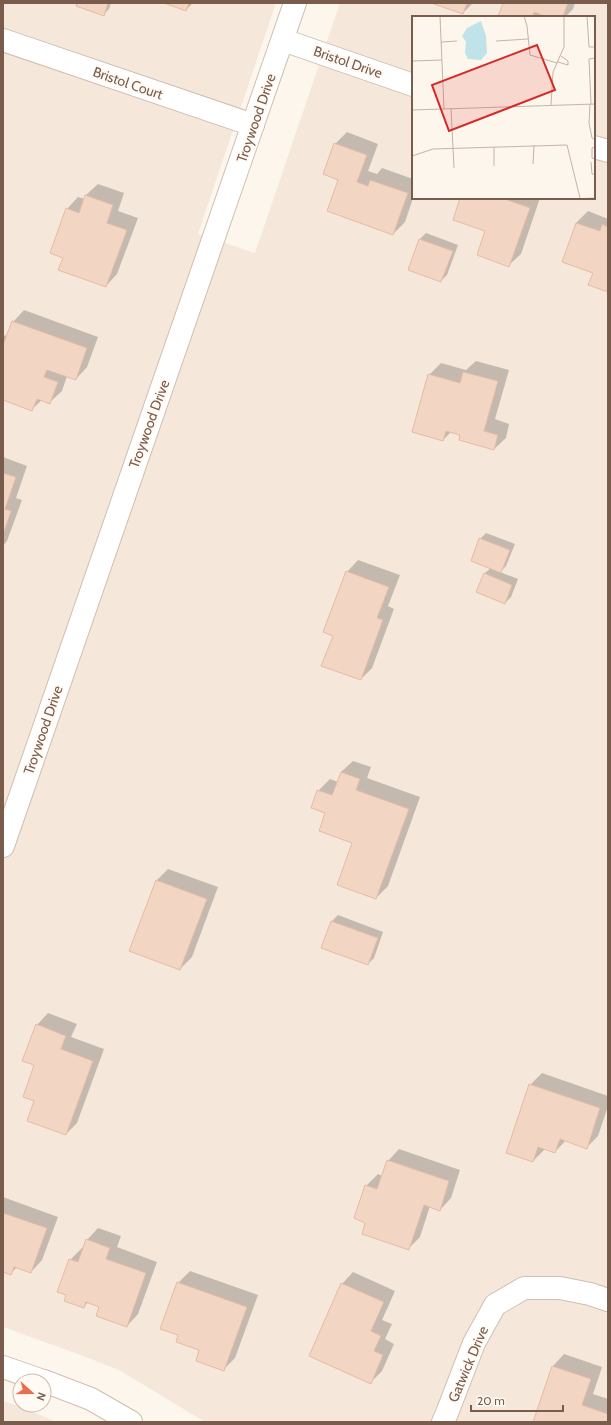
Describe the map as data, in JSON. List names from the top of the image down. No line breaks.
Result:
{"streets":{"street":["Bristol Drive","Bristol Court","Troywood Drive","Gatwick Drive"]},"crossings":[["Bristol Drive","Troywood Drive"],["Bristol Court","Troywood Drive"]],"scale_bar":"20 m","north":"right"}
